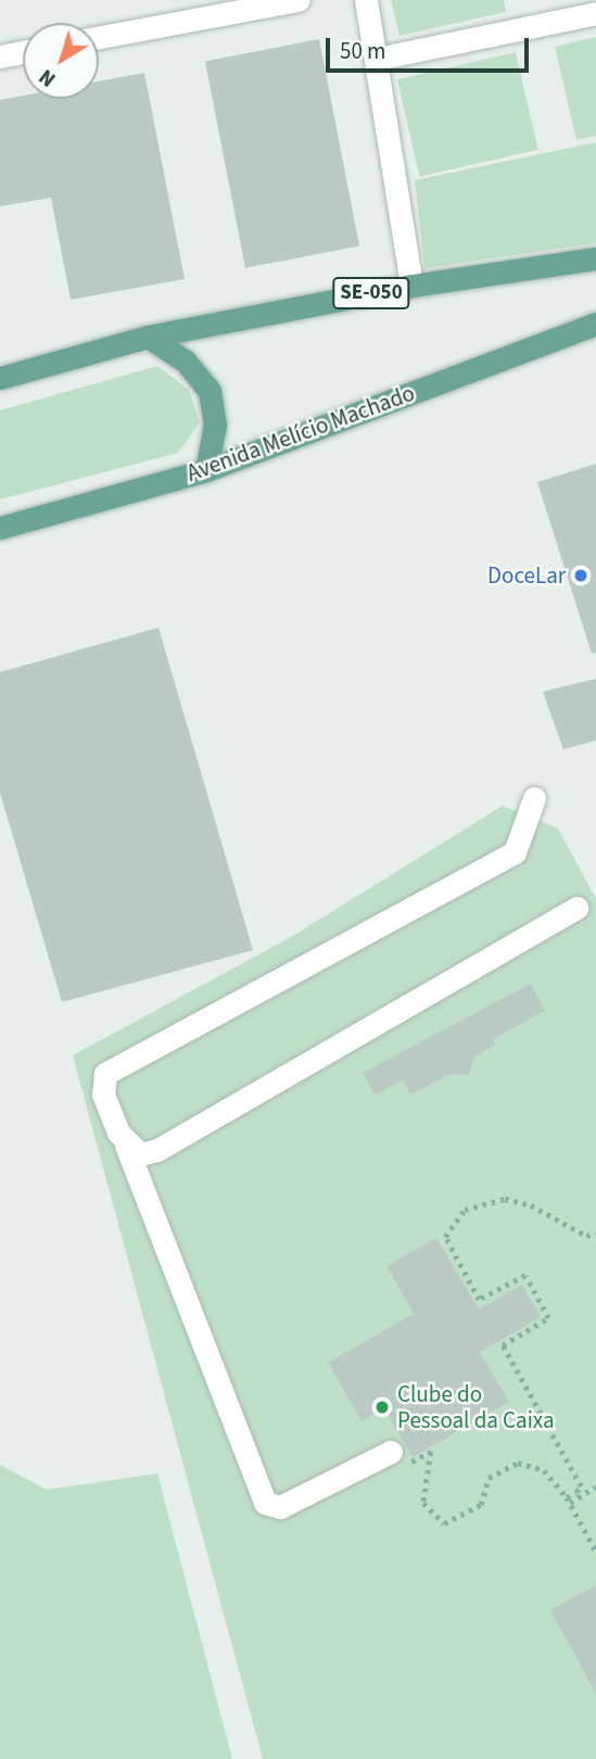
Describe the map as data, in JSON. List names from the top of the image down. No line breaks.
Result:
{"streets":{"main road":["SE-050","Avenida Melício Machado"]},"places":["DoceLar","Clube do Pessoal da Caixa"],"scale_bar":"50 m","north":"bottom left"}
